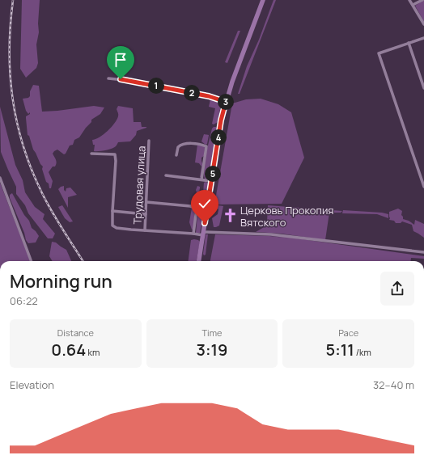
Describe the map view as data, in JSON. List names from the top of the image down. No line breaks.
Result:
{"streets":{"street":["Трудовая улица"]},"places":{"church":["Церковь Прокопия Вятского"]},"page":{"pins":["1","2","3","4","5"],"heading":["Morning run","06:22"],"stats":[["Distance","0.64 km"],["Time","3:19"],["Pace","5:11 /km"]],"chart":["Elevation","32–40 m"]}}
